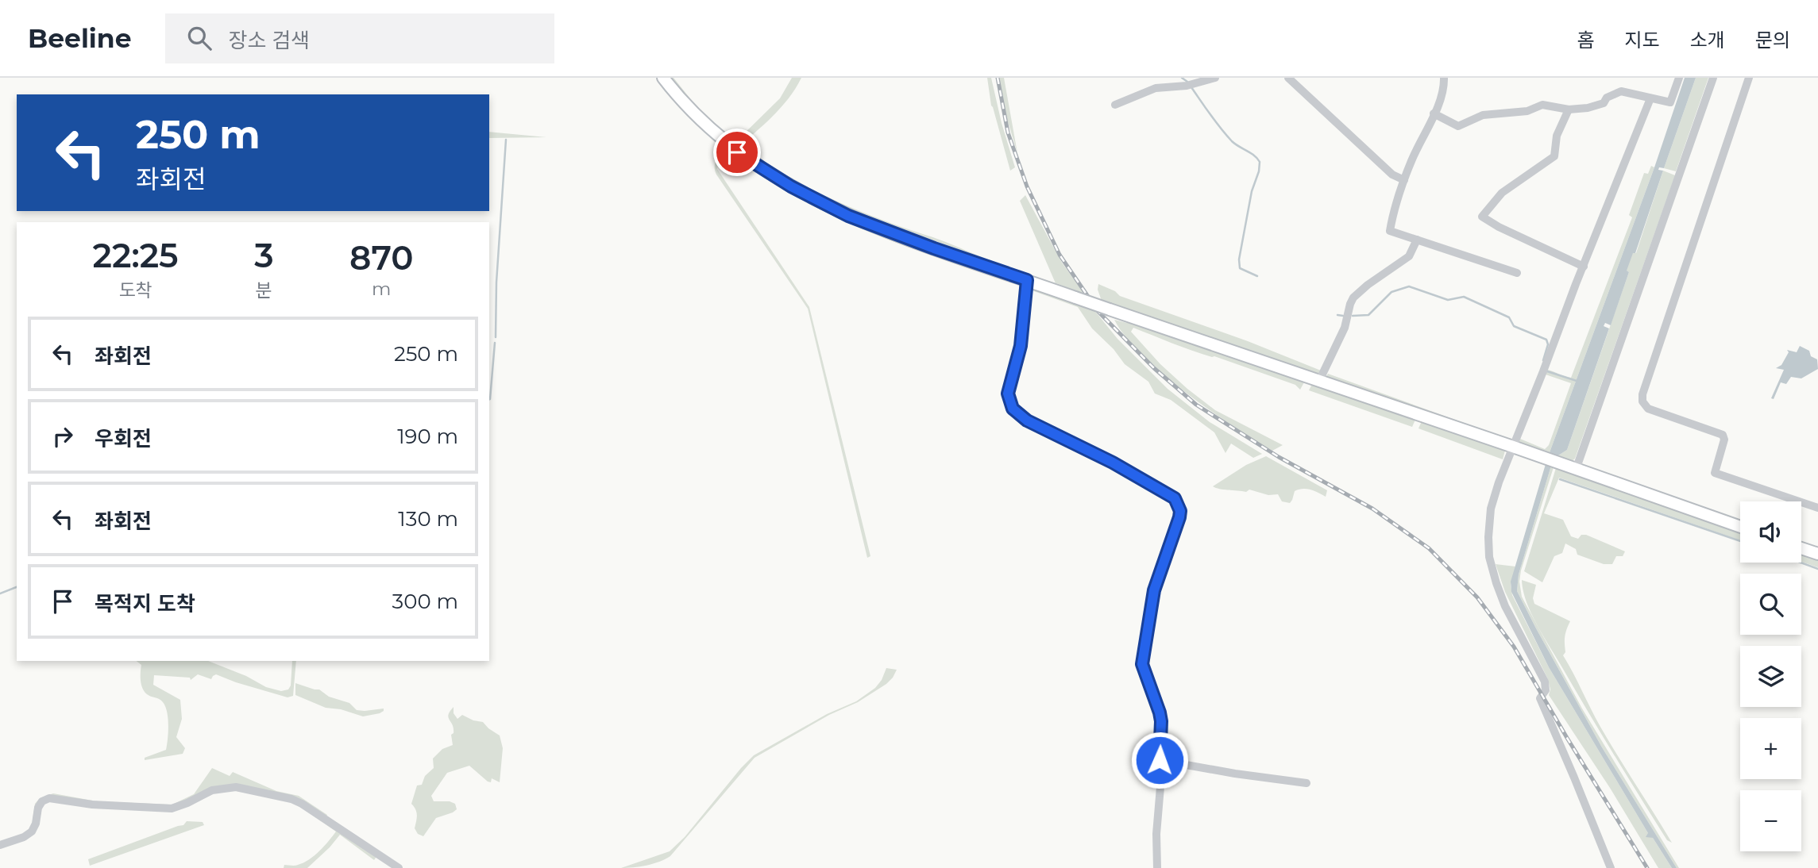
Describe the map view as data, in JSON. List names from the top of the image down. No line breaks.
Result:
{"page":{"header":"Beeline","search":"장소 검색","nav":["홈","지도","소개","문의"],"turn":["250 m","좌회전"],"eta":["22:25","도착","3","분","870","m"],"list":[{"name":"좌회전","value":"250 m"},{"name":"우회전","value":"190 m"},{"name":"좌회전","value":"130 m"},{"name":"목적지 도착","value":"300 m"}],"map_buttons":["+","−"]}}
